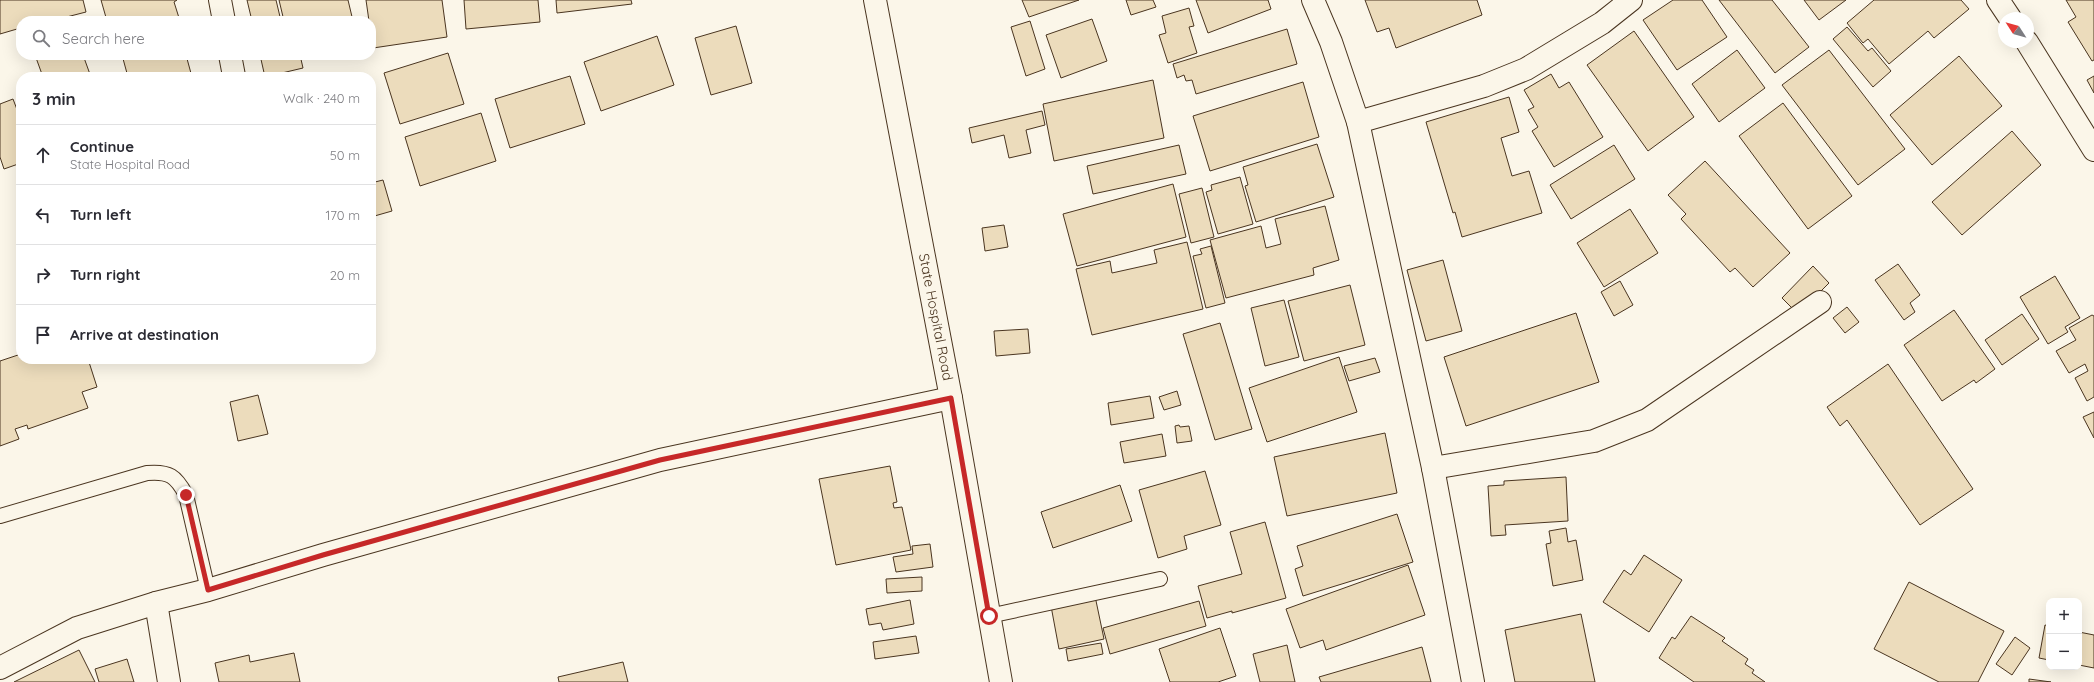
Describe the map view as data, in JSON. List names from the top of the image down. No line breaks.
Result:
{"streets":{"street":["State Hospital Road"]},"north":"top left","page":{"search":"Search here","heading":["3 min","Walk · 240 m"],"list":[["Continue","State Hospital Road","50 m"],["Turn left","170 m"],["Turn right","20 m"],"Arrive at destination"],"map_buttons":["+","−"]}}
